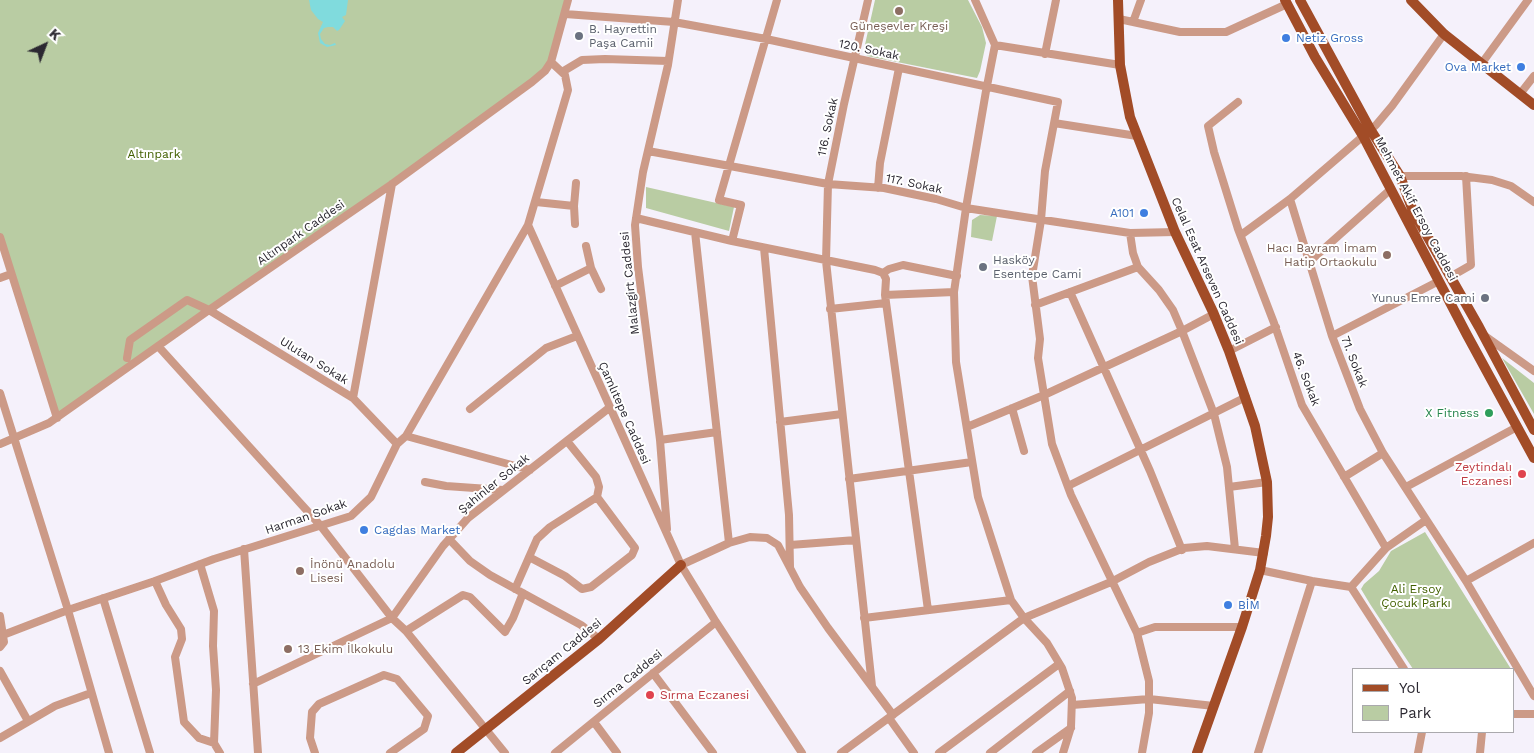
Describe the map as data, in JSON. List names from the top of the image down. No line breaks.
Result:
{"streets":{"main road":["Mehmet Akif Ersoy Caddesi","Celal Esat Arseven Caddesi","Sarıçam Caddesi"],"street":["120. Sokak","116. Sokak","117. Sokak","Altınpark Caddesi","Malazgirt Caddesi","Ulutan Sokak","71. Sokak","46. Sokak","Çamlıtepe Caddesi","Şahinler Sokak","Harman Sokak","Sırma Caddesi"]},"crossings":[["120. Sokak","116. Sokak"],["120. Sokak","Altınpark Caddesi"],["120. Sokak","Malazgirt Caddesi"],["116. Sokak","117. Sokak"],["117. Sokak","Celal Esat Arseven Caddesi"],["117. Sokak","Malazgirt Caddesi"],["Altınpark Caddesi","Ulutan Sokak"],["Malazgirt Caddesi","Çamlıtepe Caddesi"],["Ulutan Sokak","Harman Sokak"],["Çamlıtepe Caddesi","Şahinler Sokak"],["Çamlıtepe Caddesi","Harman Sokak"],["Çamlıtepe Caddesi","Sarıçam Caddesi"],["Çamlıtepe Caddesi","Sırma Caddesi"]],"parks":["Altınpark","Ali Ersoy Çocuk Parkı"],"places":["Güneşevler Kreşi","B. Hayrettin Paşa Camii","Netiz Gross","Ova Market","A101","Hacı Bayram İmam Hatip Ortaokulu","Hasköy Esentepe Cami","Yunus Emre Cami","X Fitness","Zeytindalı Eczanesi","Cagdas Market","İnönü Anadolu Lisesi","BİM","13 Ekim İlkokulu","Sırma Eczanesi"],"legend":["Yol","Park"],"north":"top right"}
